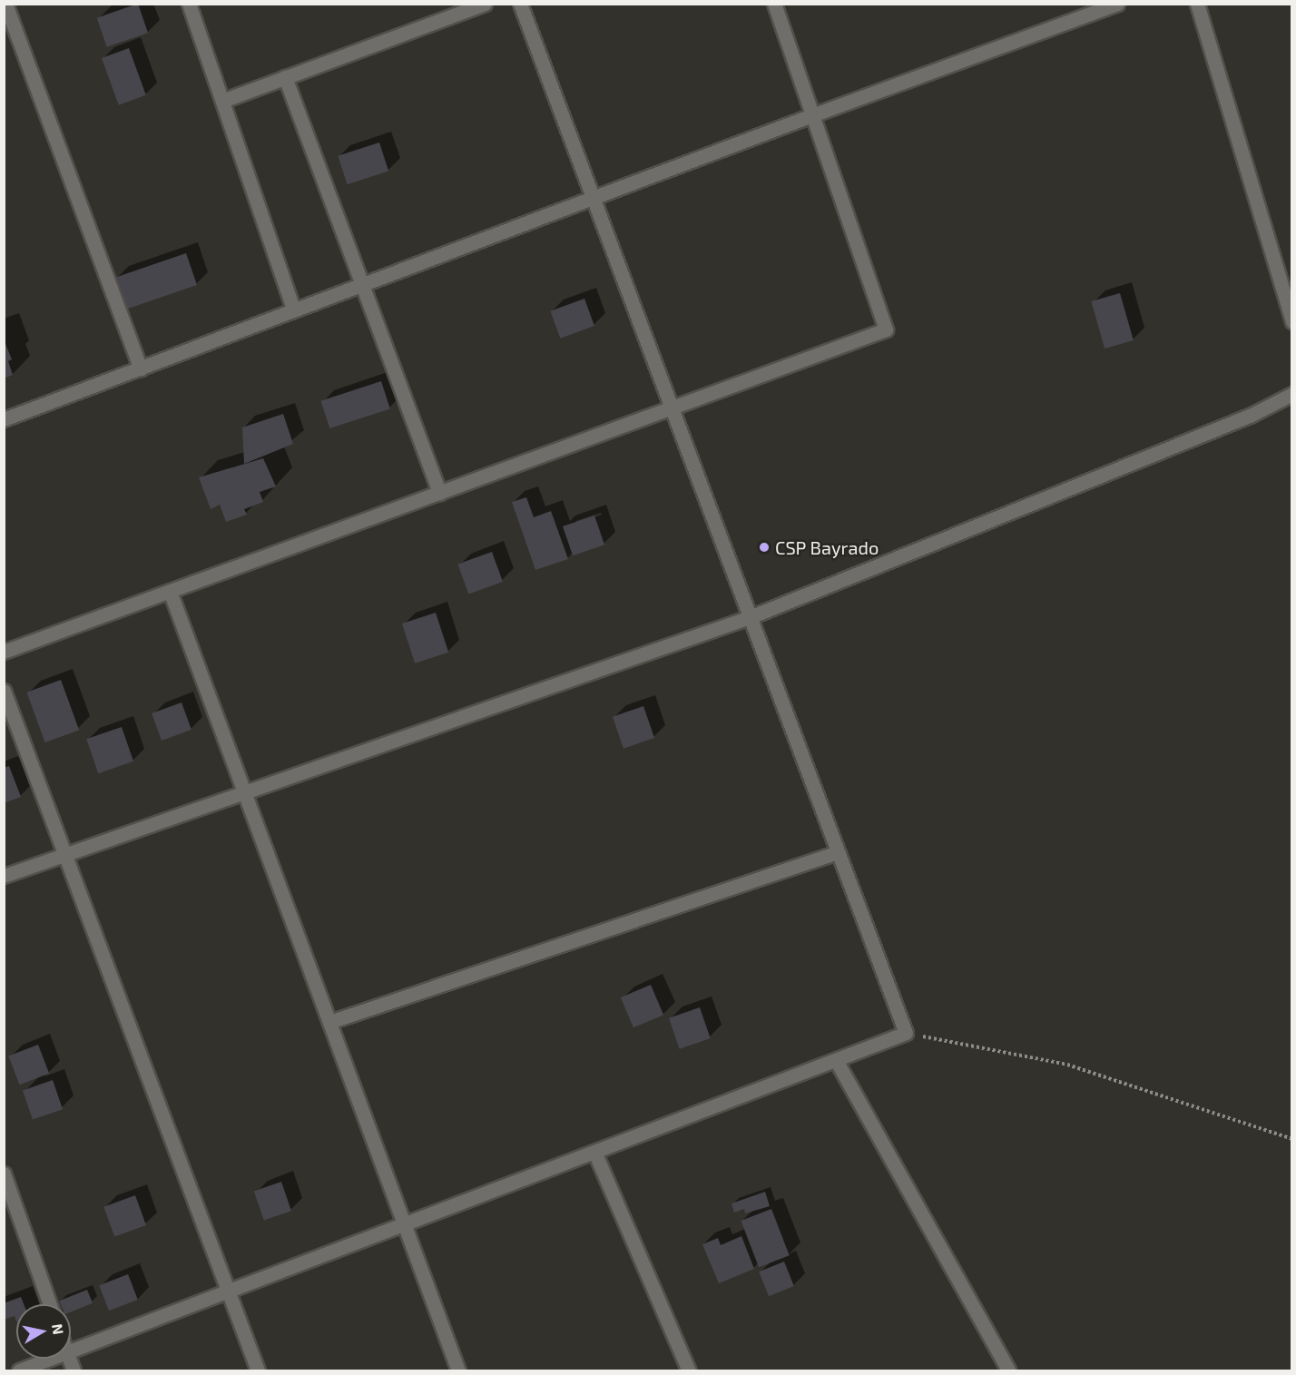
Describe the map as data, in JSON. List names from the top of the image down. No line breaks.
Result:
{"places":["CSP Bayrado"],"north":"right"}
